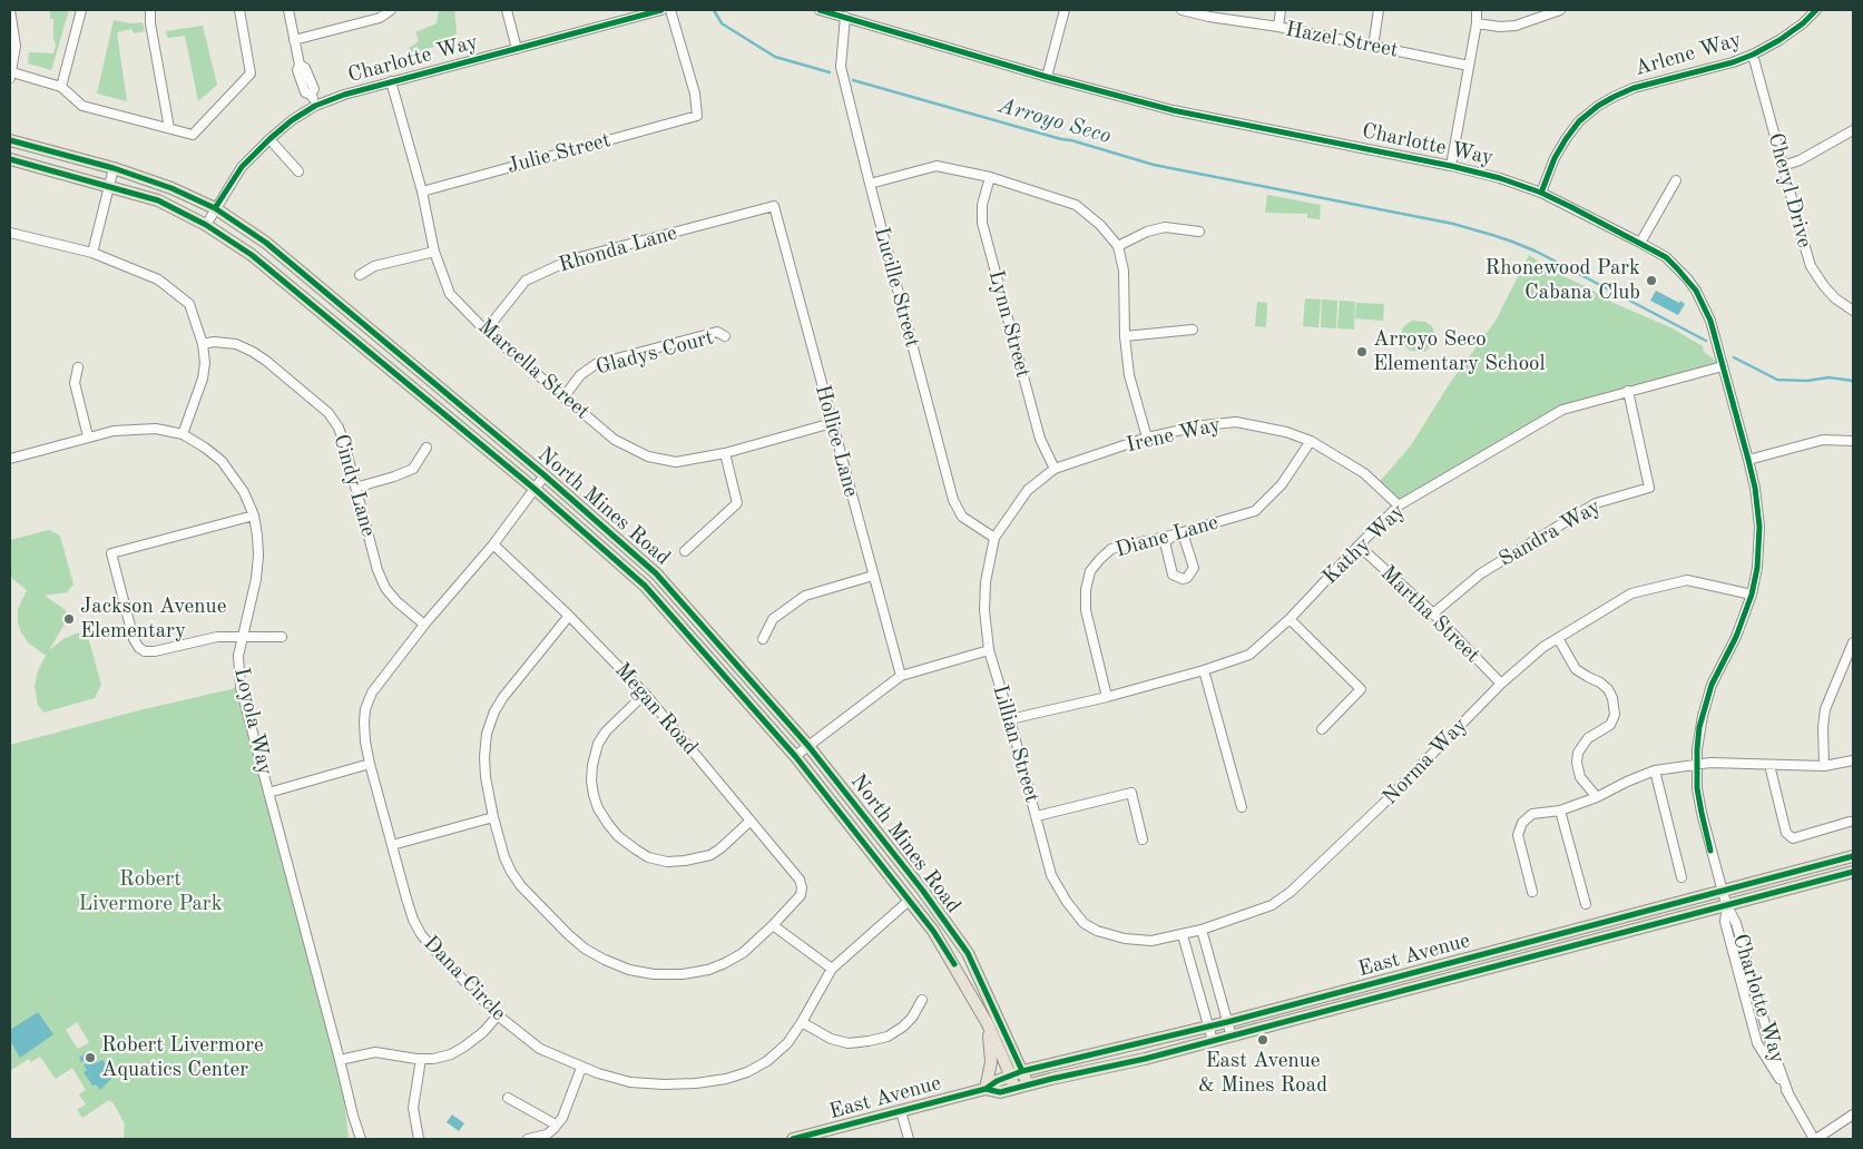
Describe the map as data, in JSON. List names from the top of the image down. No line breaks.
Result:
{"streets":{"main road":["North Mines Road","East Avenue"],"street":["Hazel Street","Arlene Way","Charlotte Way","Julie Street","Cheryl Drive","Rhonda Lane","Lucille Street","Lynn Street","Gladys Court","Marcella Street","Irene Way","Hollice Lane","Cindy Lane","Sandra Way","Diane Lane","Kathy Way","Martha Street","Megan Road","Loyola Way","Lillian Street","Norma Way","Dana Circle"]},"crossings":[["Arlene Way","Charlotte Way"],["Arlene Way","Cheryl Drive"],["Charlotte Way","Lucille Street"],["Charlotte Way","Marcella Street"],["Charlotte Way","North Mines Road"],["Charlotte Way","Kathy Way"],["Charlotte Way","Norma Way"],["Charlotte Way","East Avenue"],["Julie Street","Marcella Street"],["Rhonda Lane","Marcella Street"],["Rhonda Lane","Hollice Lane"],["Lucille Street","Irene Way"],["Lucille Street","Lillian Street"],["Lynn Street","Irene Way"],["Gladys Court","Marcella Street"],["Marcella Street","Hollice Lane"],["Irene Way","Diane Lane"],["Irene Way","Kathy Way"],["Irene Way","Lillian Street"],["Cindy Lane","Dana Circle"],["North Mines Road","East Avenue"],["North Mines Road","Dana Circle"],["Sandra Way","Kathy Way"],["Sandra Way","Martha Street"],["Diane Lane","Kathy Way"],["Kathy Way","Martha Street"],["Kathy Way","Lillian Street"],["Martha Street","Norma Way"],["Megan Road","Dana Circle"],["Lillian Street","Norma Way"]],"water":["Arroyo Seco"],"parks":["Robert Livermore Park"],"places":["Rhonewood Park Cabana Club","Arroyo Seco Elementary School","Jackson Avenue Elementary","East Avenue & Mines Road","Robert Livermore Aquatics Center"]}
